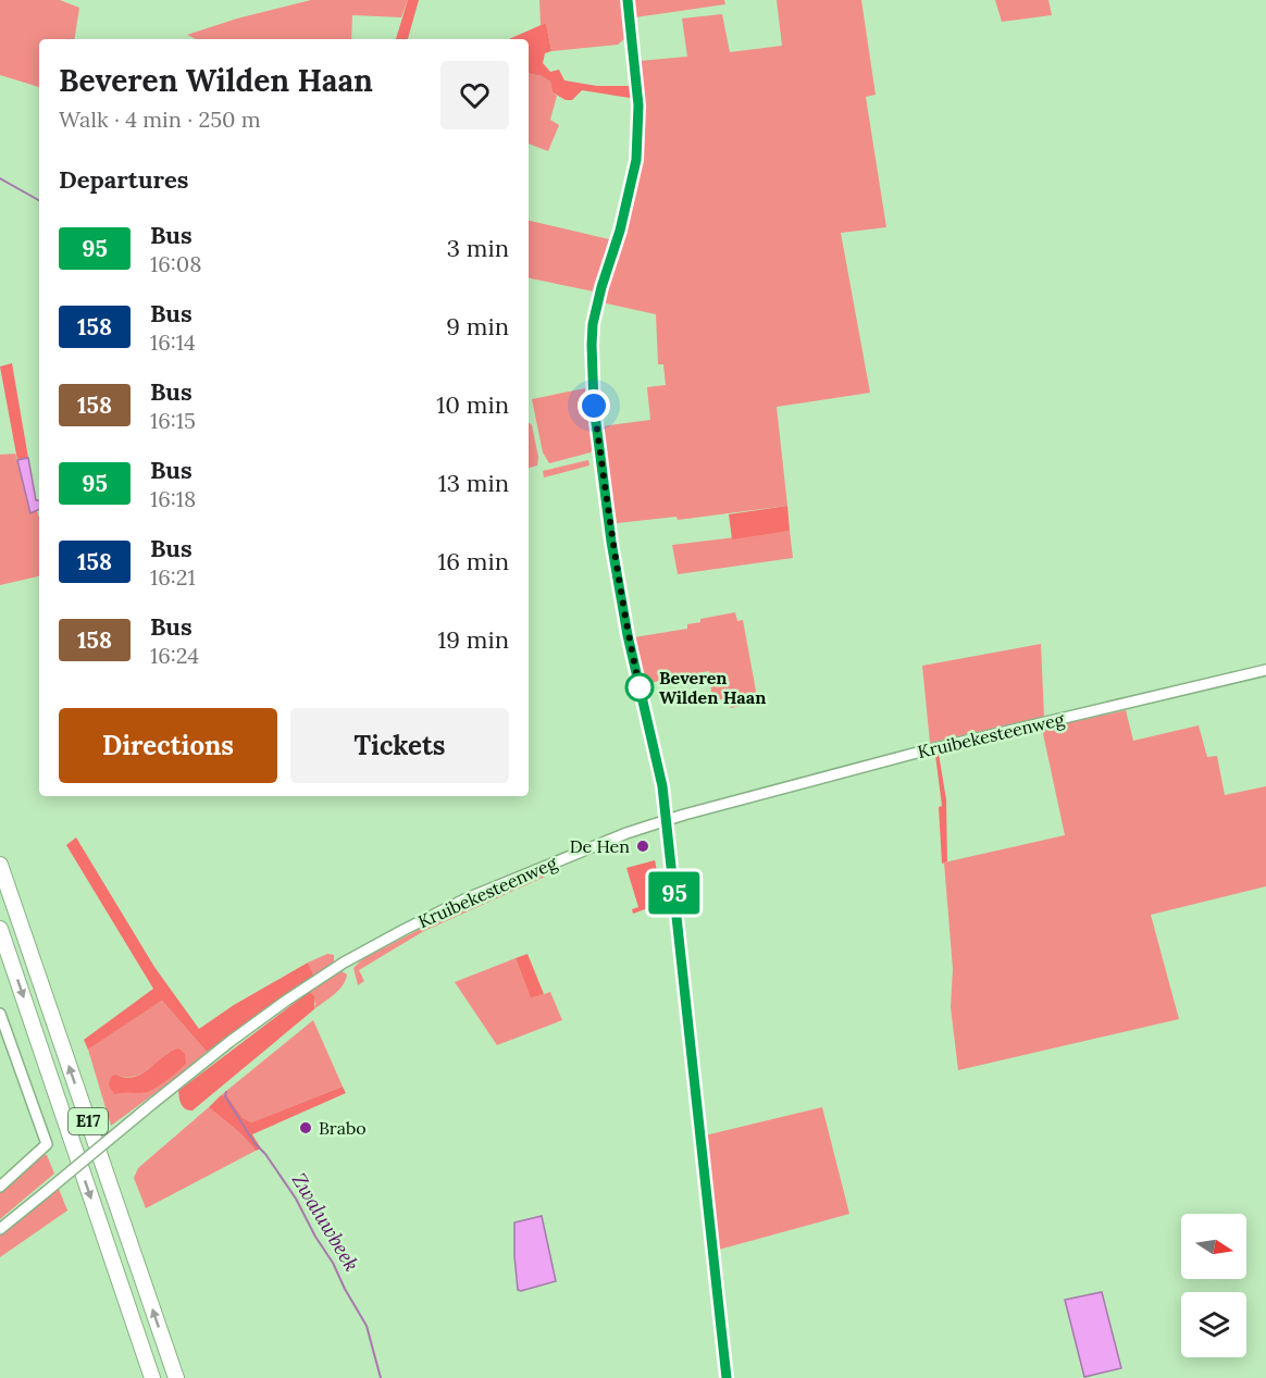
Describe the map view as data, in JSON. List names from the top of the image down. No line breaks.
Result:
{"streets":{"highway":["E17"],"street":["Kruibekesteenweg"]},"water":["Zwaluwbeek"],"places":["Beveren Wilden Haan","De Hen","Brabo"],"lines":["bus line 95"],"north":"right","page":{"on_map":"95","heading":[["Beveren Wilden Haan","Walk · 4 min · 250 m"],"Departures"],"list":[{"mark":"95","name":"Bus","note":"16:08","value":"3 min"},{"mark":"158","name":"Bus","note":"16:14","value":"9 min"},{"mark":"158","name":"Bus","note":"16:15","value":"10 min"},{"mark":"95","name":"Bus","note":"16:18","value":"13 min"},{"mark":"158","name":"Bus","note":"16:21","value":"16 min"},{"mark":"158","name":"Bus","note":"16:24","value":"19 min"}],"buttons":["Directions","Tickets"]}}
